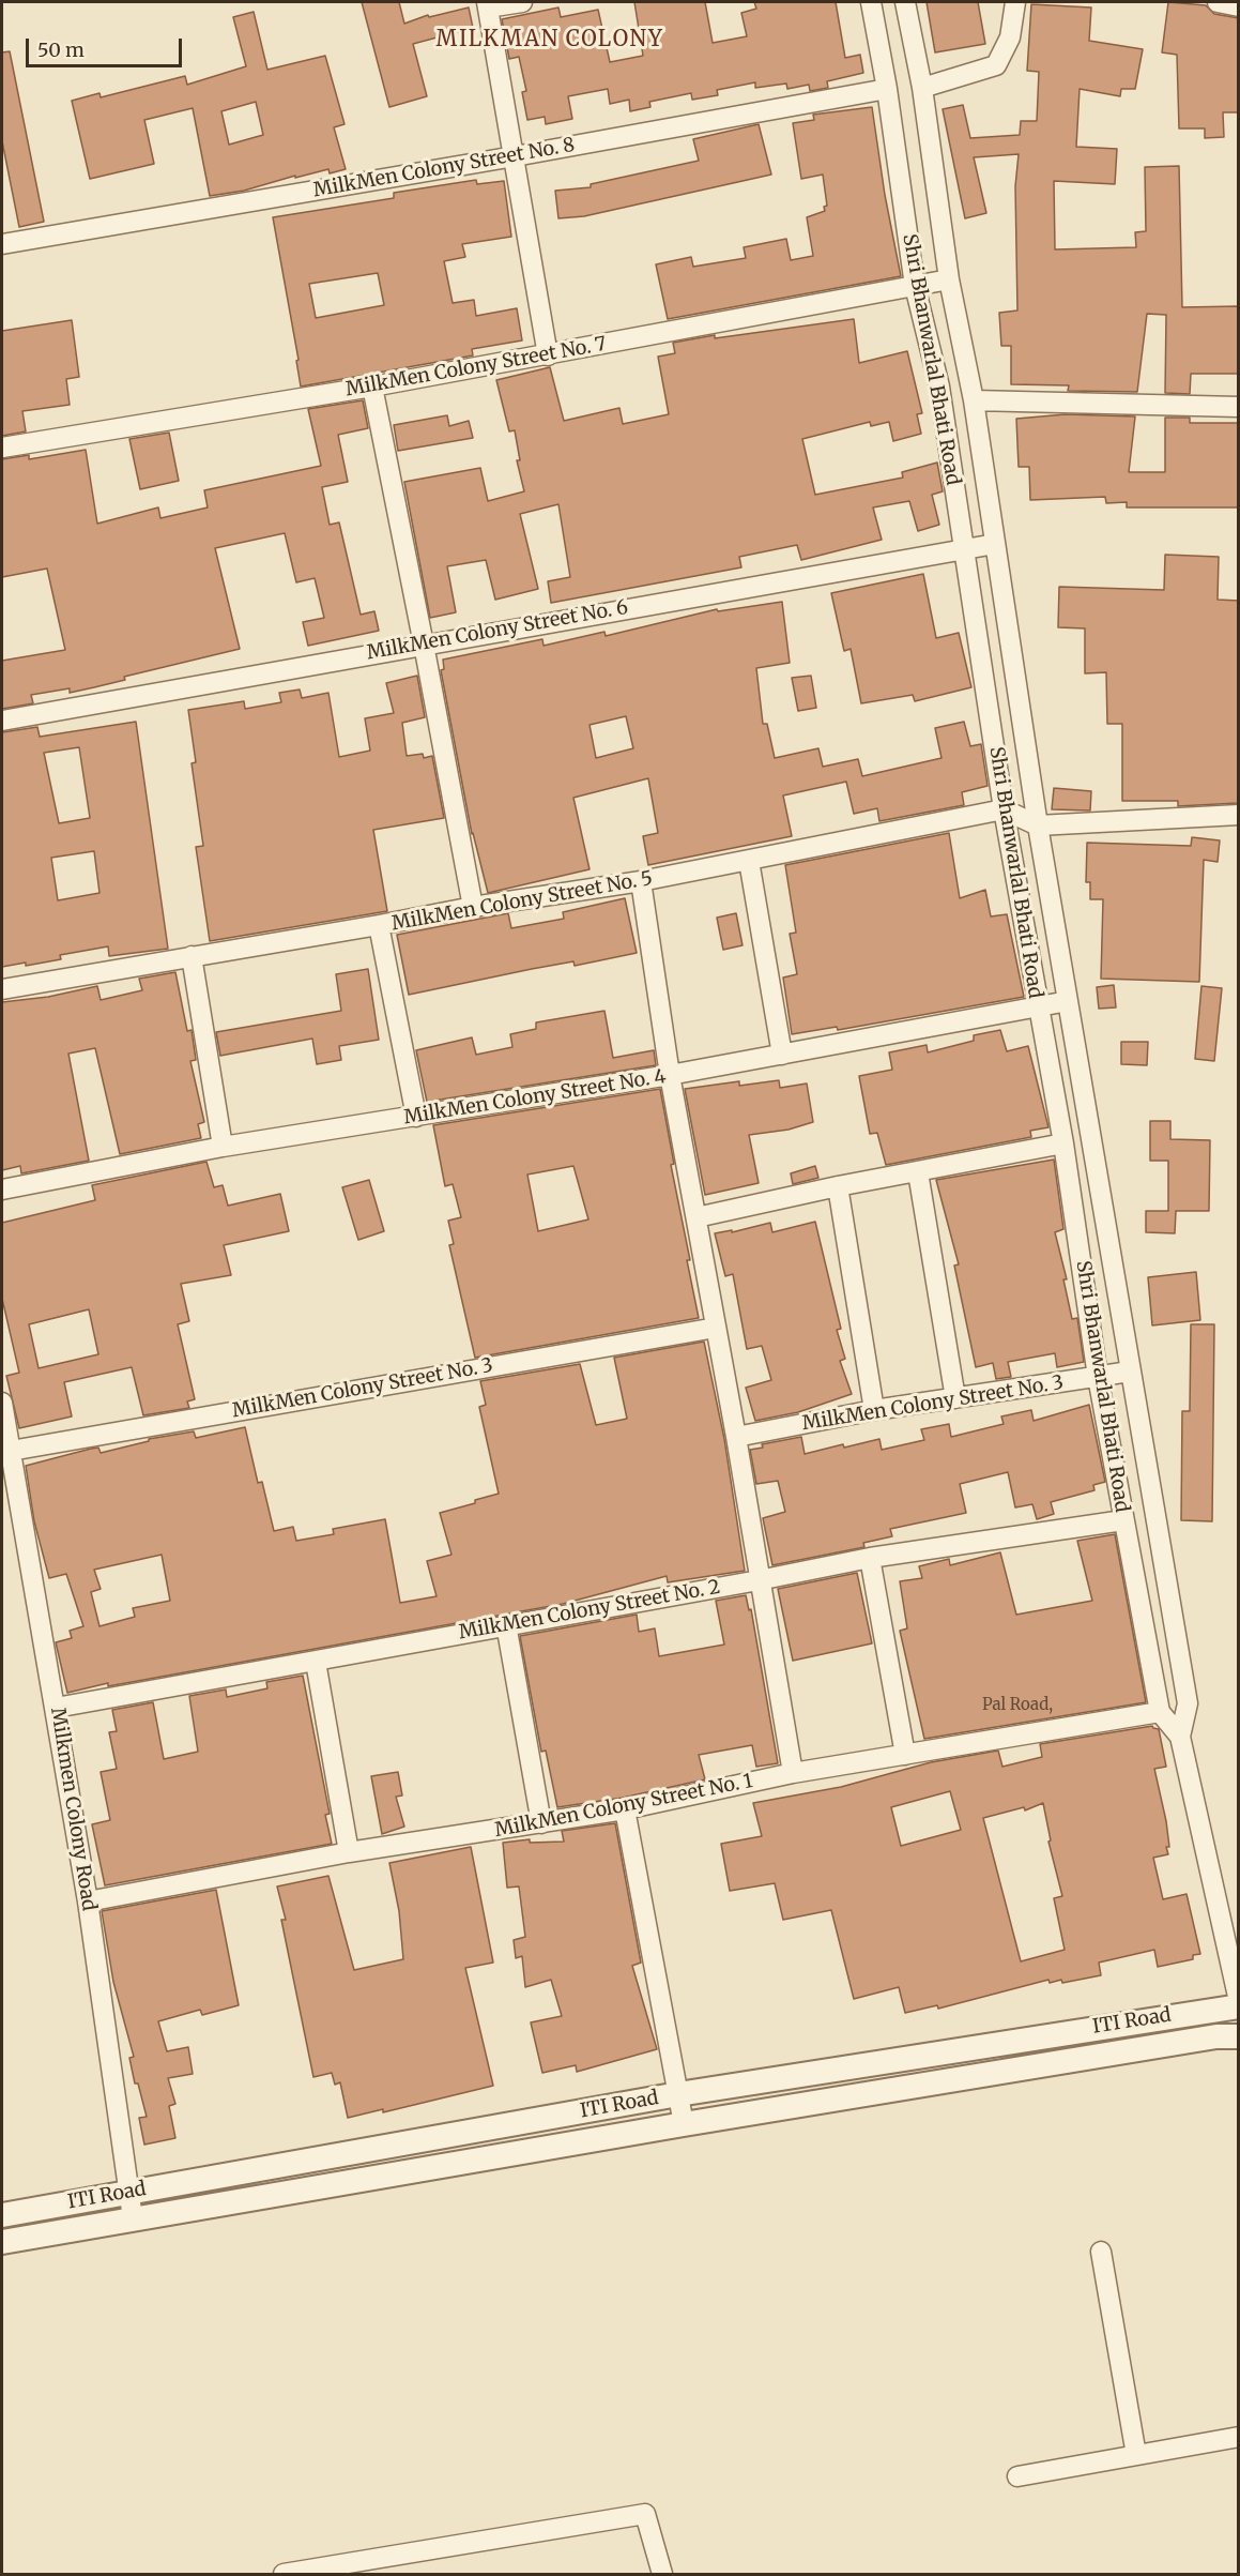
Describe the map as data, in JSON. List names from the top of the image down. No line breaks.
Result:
{"streets":{"street":["MilkMen Colony Street No. 8","Shri Bhanwarlal Bhati Road","MilkMen Colony Street No. 7","MilkMen Colony Street No. 6","MilkMen Colony Street No. 5","MilkMen Colony Street No. 4","MilkMen Colony Street No. 3","MilkMen Colony Street No. 2","MilkMen Colony Street No. 1","Milkmen Colony Road","ITI Road"]},"crossings":[["MilkMen Colony Street No. 8","Shri Bhanwarlal Bhati Road"],["Shri Bhanwarlal Bhati Road","MilkMen Colony Street No. 7"],["Shri Bhanwarlal Bhati Road","MilkMen Colony Street No. 6"],["Shri Bhanwarlal Bhati Road","MilkMen Colony Street No. 5"],["Shri Bhanwarlal Bhati Road","MilkMen Colony Street No. 4"],["Shri Bhanwarlal Bhati Road","MilkMen Colony Street No. 3"],["Shri Bhanwarlal Bhati Road","MilkMen Colony Street No. 2"],["Shri Bhanwarlal Bhati Road","MilkMen Colony Street No. 1"],["MilkMen Colony Street No. 3","Milkmen Colony Road"],["MilkMen Colony Street No. 2","Milkmen Colony Road"],["MilkMen Colony Street No. 1","Milkmen Colony Road"],["Milkmen Colony Road","ITI Road"]],"districts":["MILKMAN COLONY"],"house_numbers":["Pal Road,"],"scale_bar":"50 m"}
